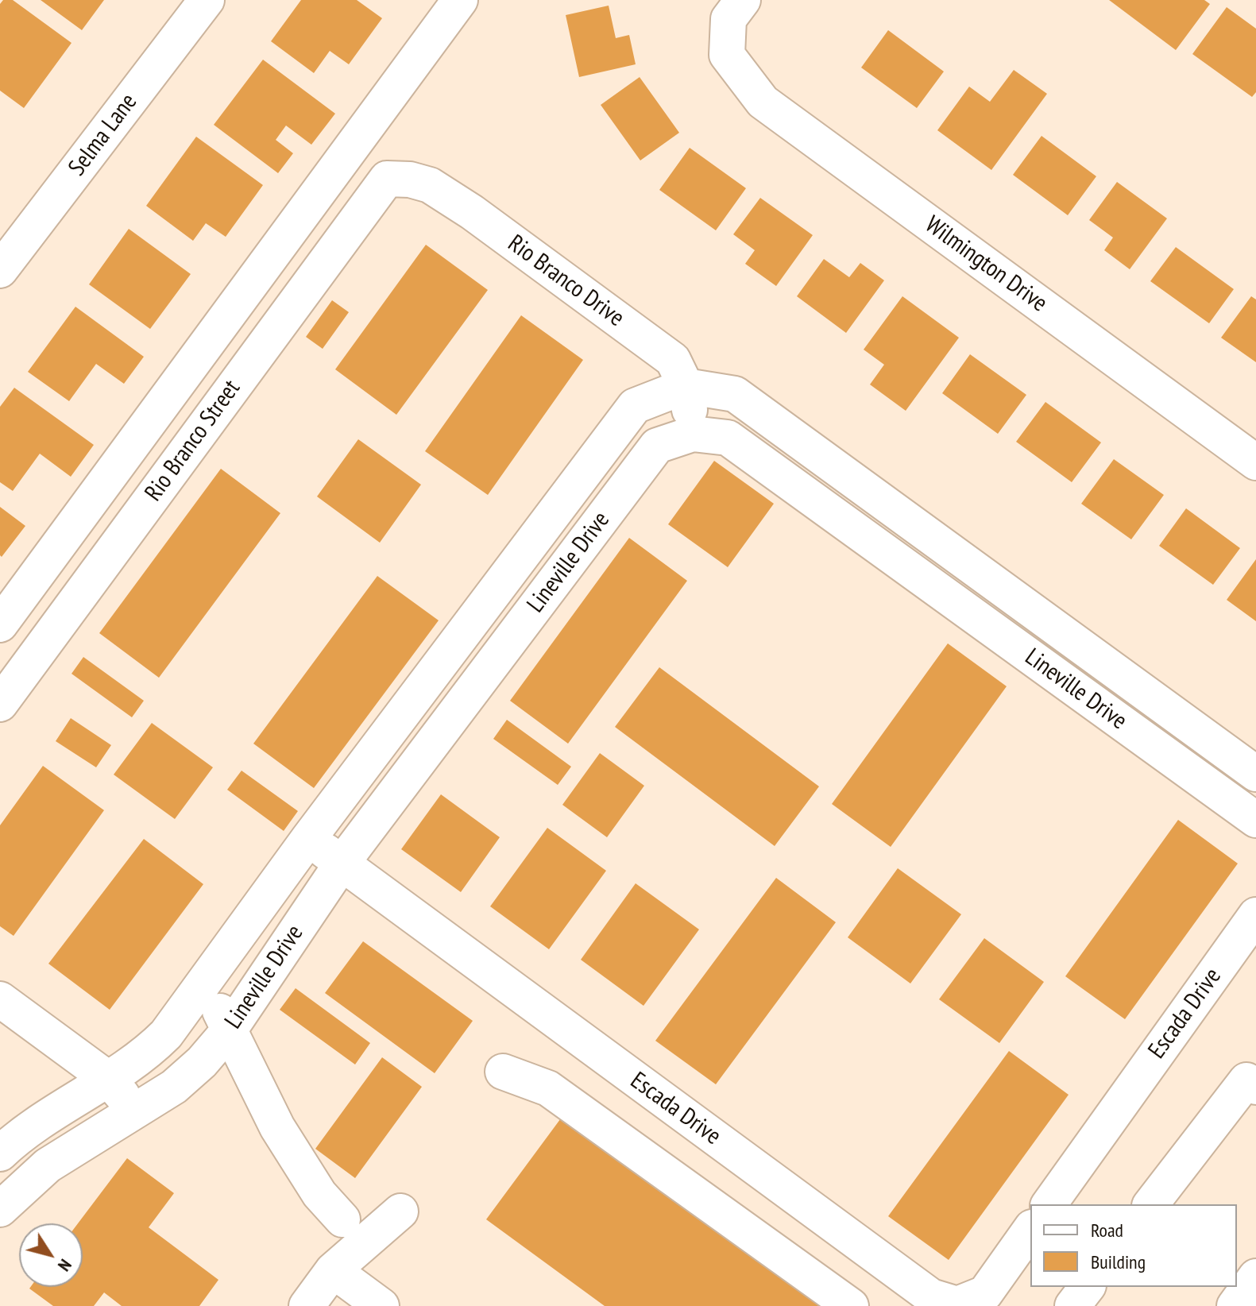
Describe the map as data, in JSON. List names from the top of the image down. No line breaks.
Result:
{"streets":{"street":["Selma Lane","Wilmington Drive","Rio Branco Drive","Rio Branco Street","Lineville Drive","Escada Drive"]},"crossings":[["Rio Branco Drive","Rio Branco Street"],["Rio Branco Drive","Lineville Drive"],["Lineville Drive","Escada Drive"]],"legend":["Road","Building"],"north":"bottom right"}
